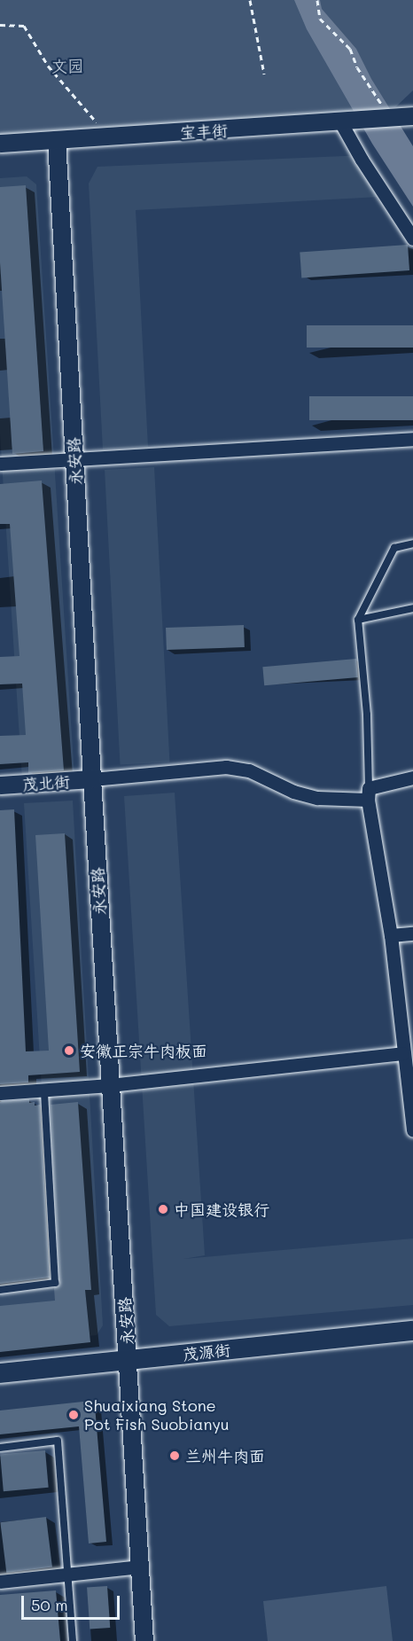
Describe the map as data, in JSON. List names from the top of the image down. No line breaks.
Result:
{"streets":{"main road":["茂源街"],"street":["宝丰街","永安路","茂北街"]},"crossings":[["宝丰街","永安路"],["永安路","茂北街"],["永安路","茂源街"]],"parks":["文园"],"places":["安徽正宗牛肉板面","中国建设银行","Shuaixiang Stone Pot Fish Suobianyu","兰州牛肉面"],"scale_bar":"50 m"}
